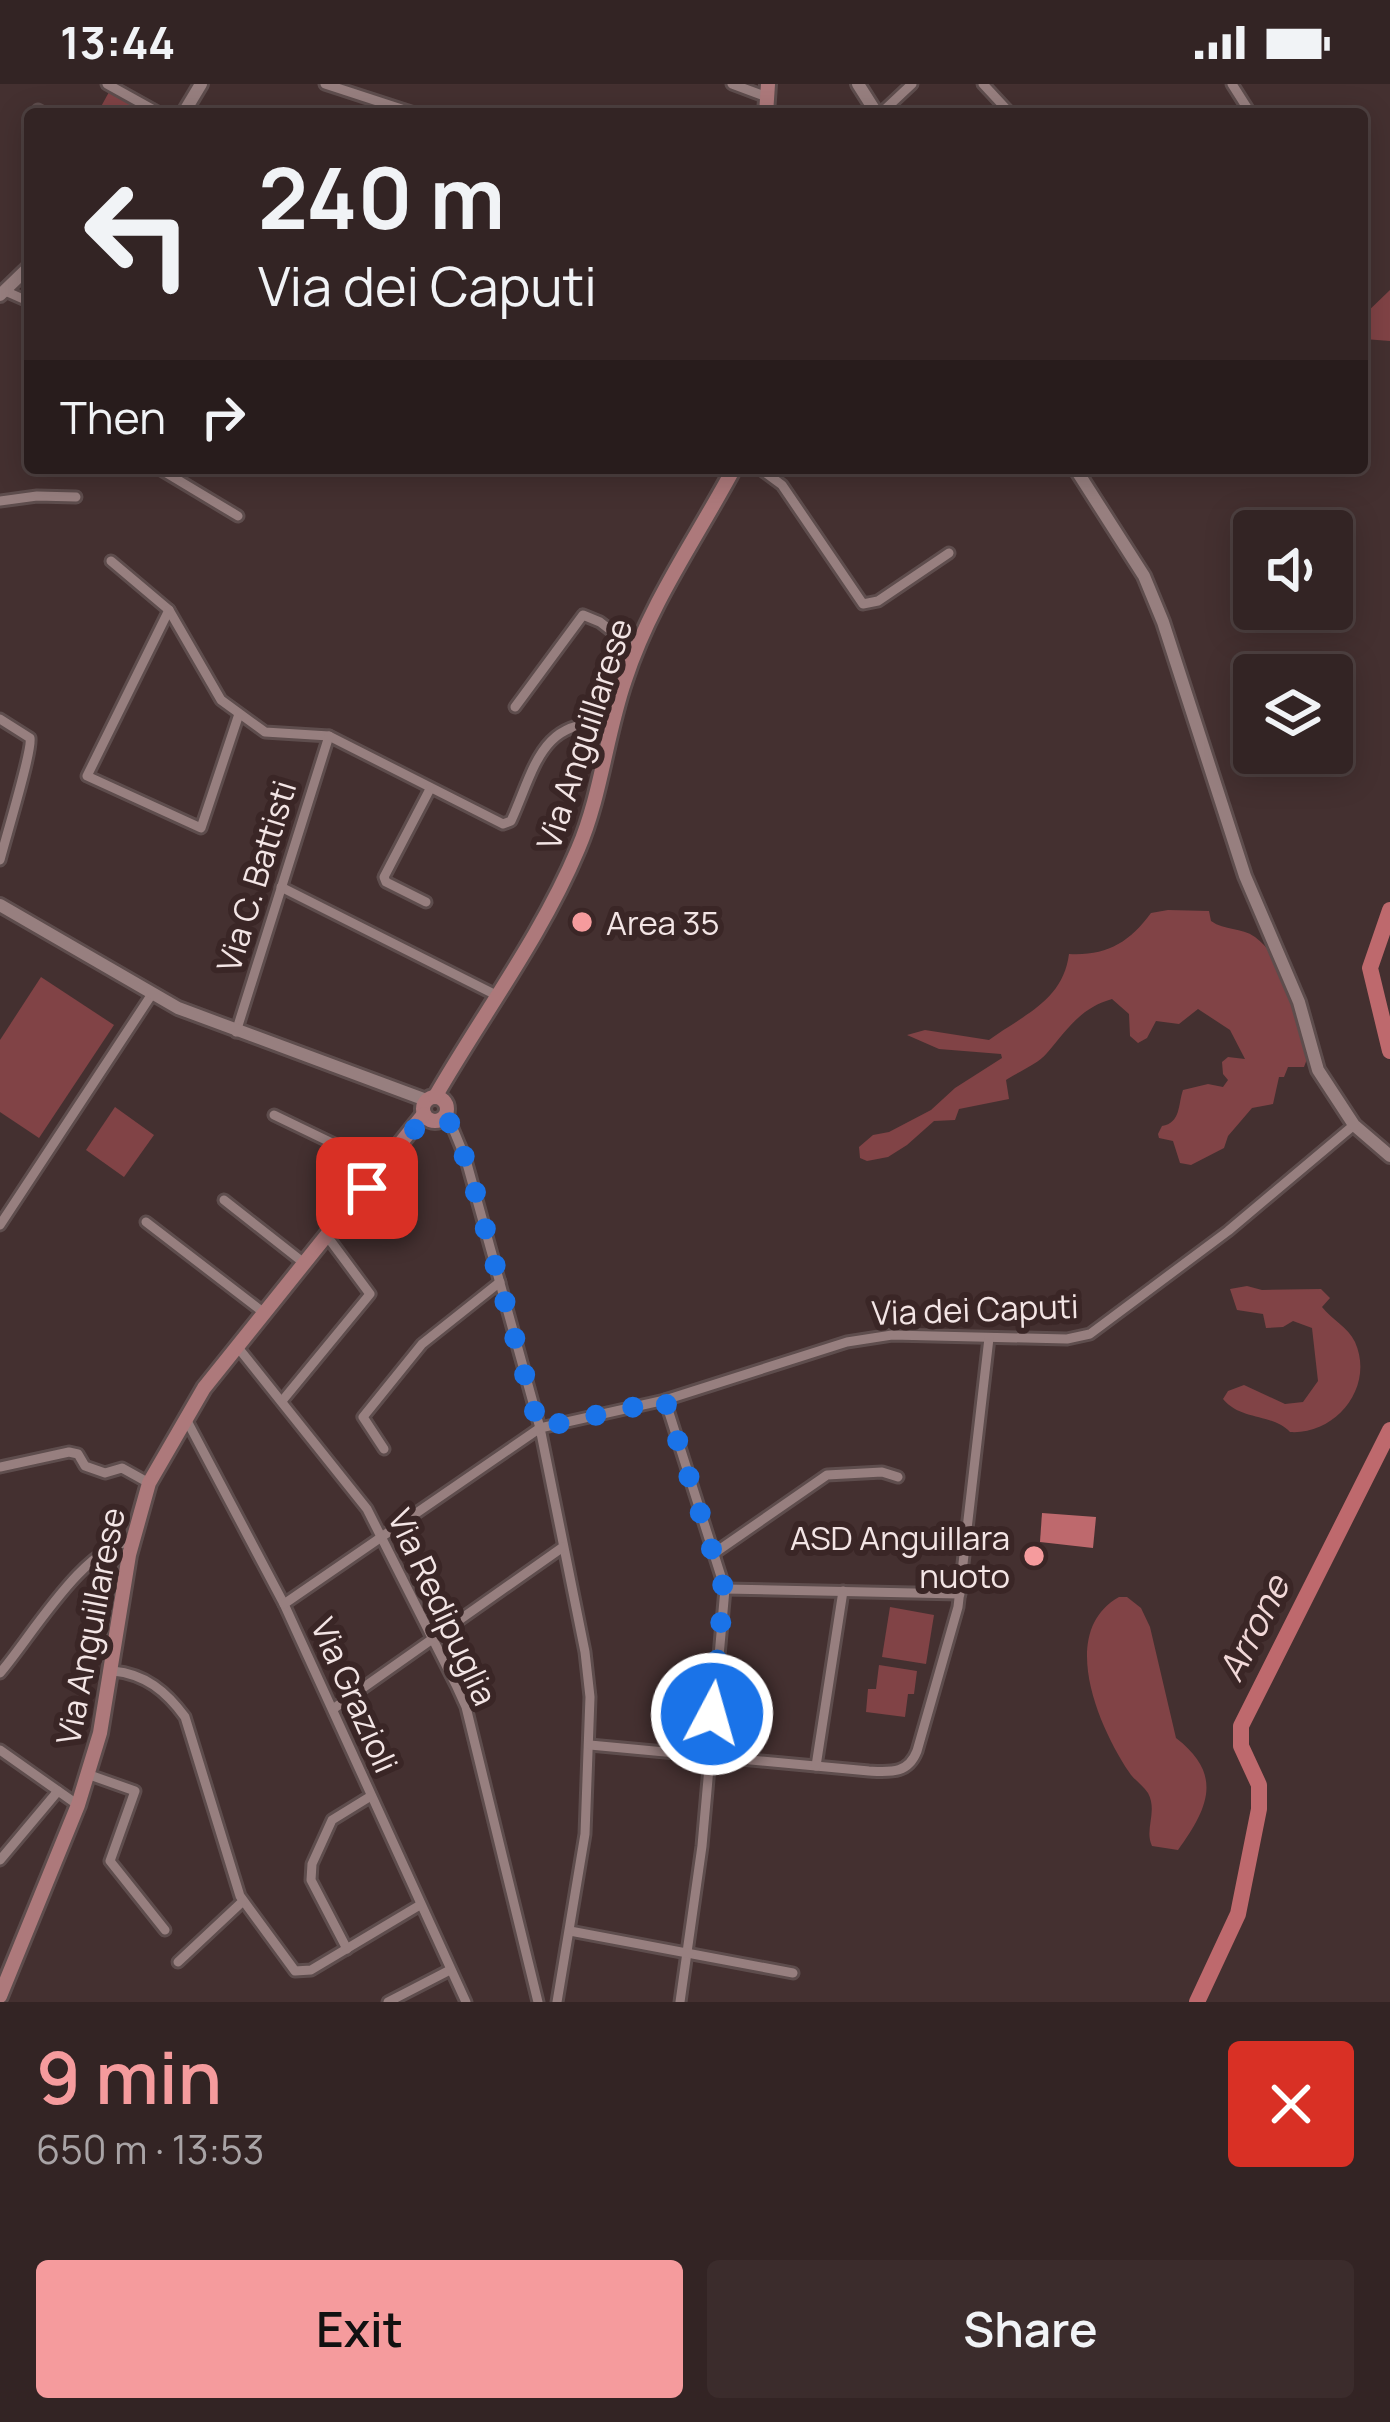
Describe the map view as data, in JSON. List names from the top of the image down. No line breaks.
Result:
{"streets":{"main road":["Via Anguillarese"],"street":["Via C. Battisti","Via dei Caputi","Via Redipuglia","Via Grazioli"]},"crossings":[["Via Anguillarese","Via Redipuglia"],["Via Anguillarese","Via Grazioli"]],"water":["Arrone"],"places":["Area 35","ASD Anguillara nuoto"],"page":{"status":"13:44","turn":["240 m","Via dei Caputi"],"then":"Then","heading":["9 min","650 m · 13:53"],"buttons":["Exit","Share"]}}
